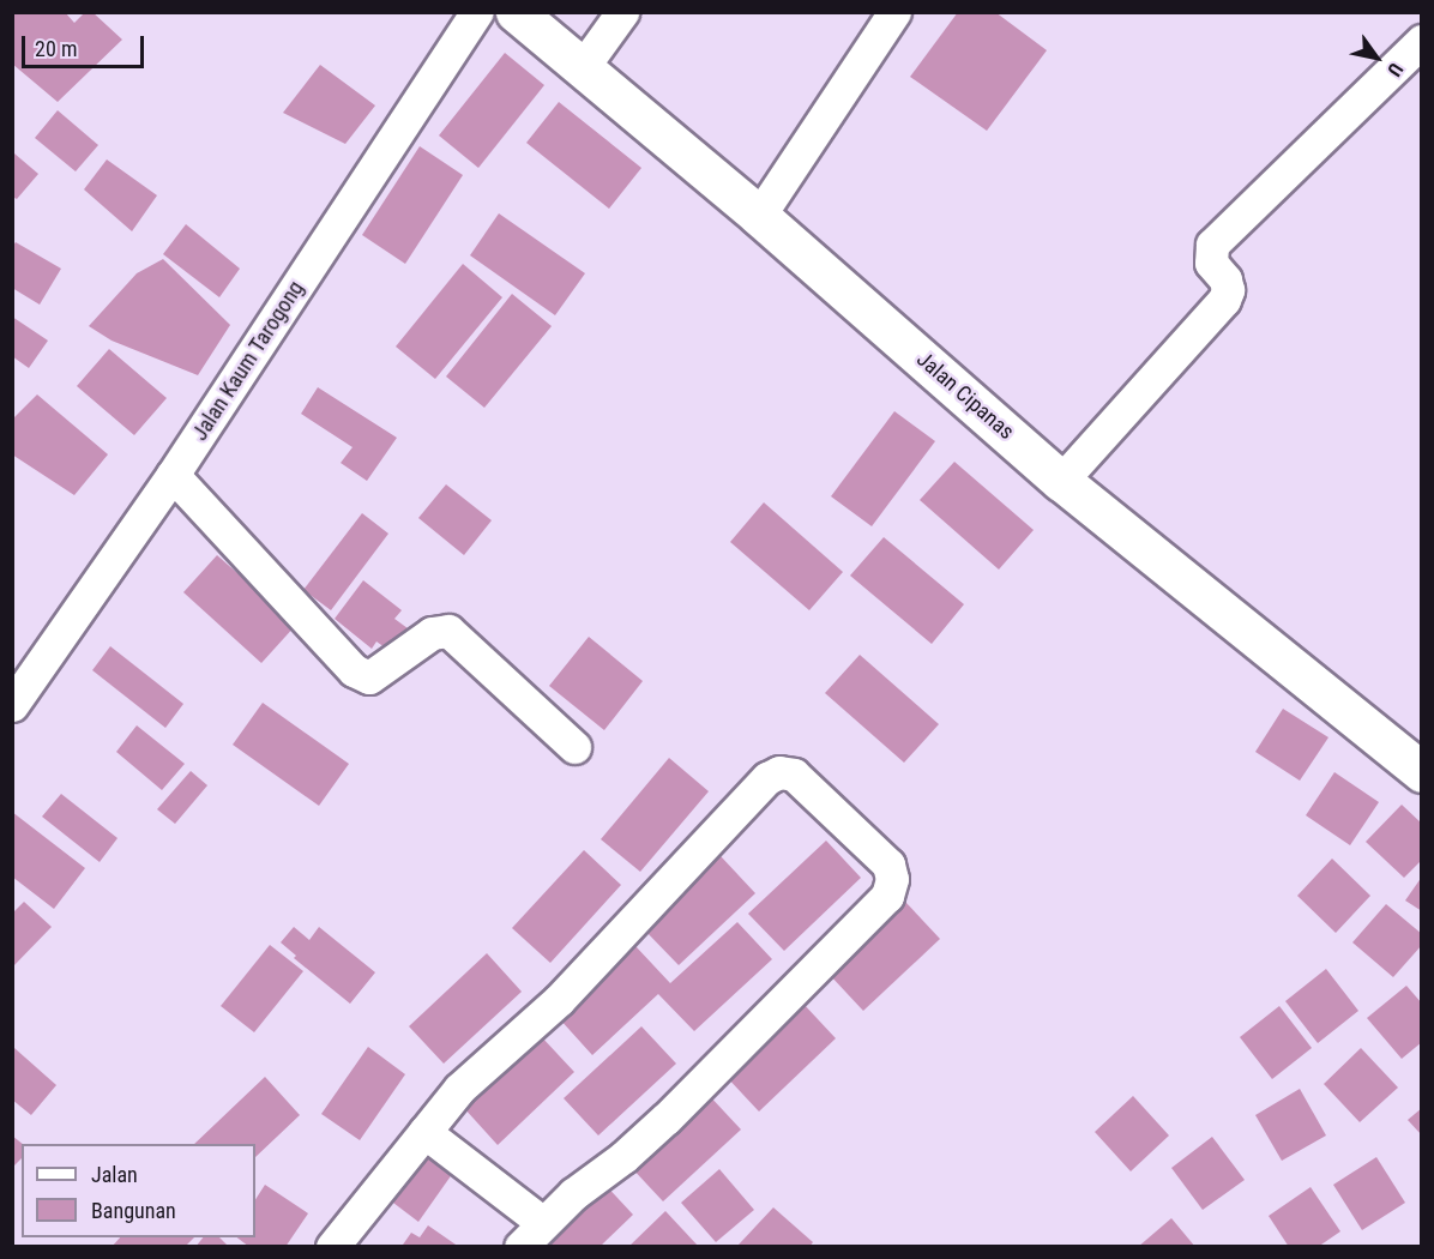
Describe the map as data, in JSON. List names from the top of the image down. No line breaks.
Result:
{"streets":{"street":["Jalan Kaum Tarogong","Jalan Cipanas"]},"legend":["Jalan","Bangunan"],"scale_bar":"20 m","north":"bottom right"}
